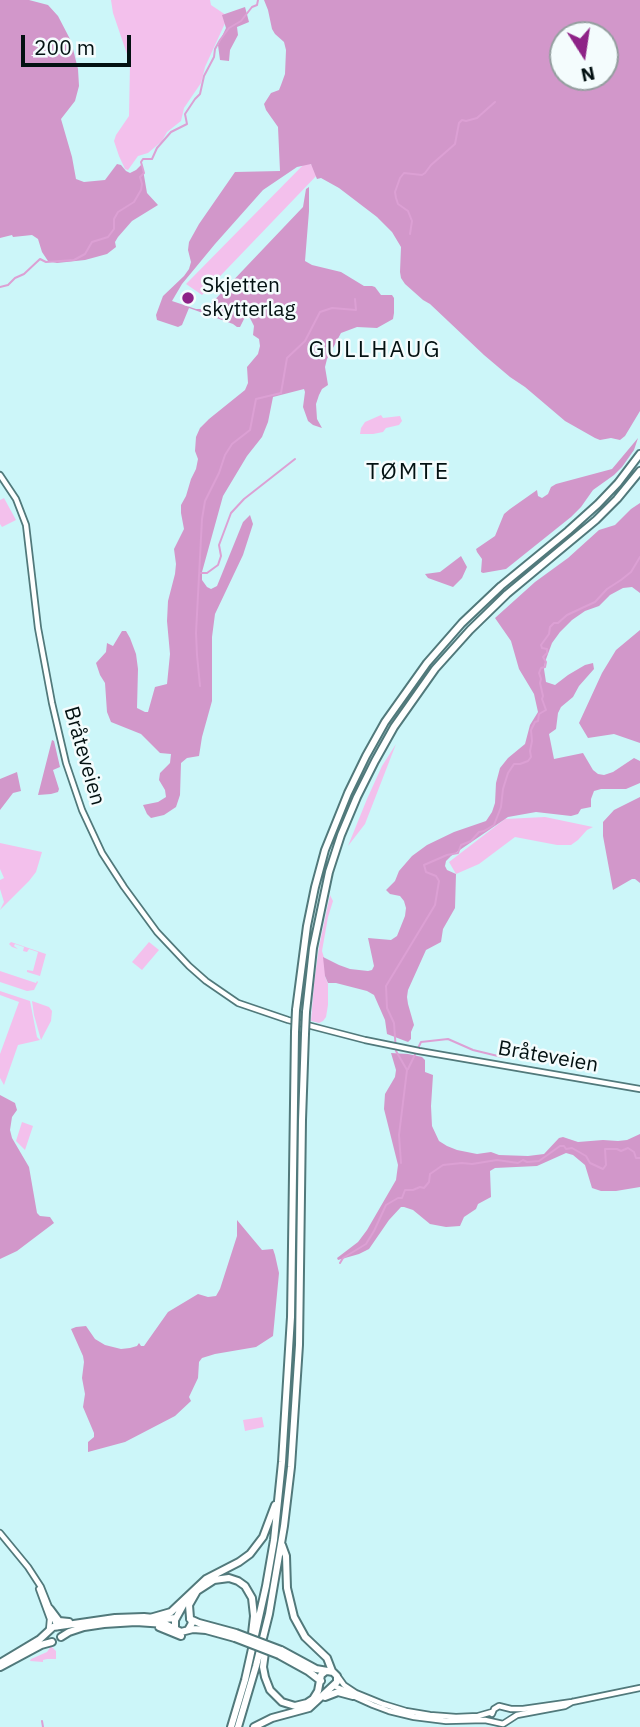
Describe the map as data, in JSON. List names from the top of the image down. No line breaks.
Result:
{"streets":{"main road":["Bråteveien"]},"districts":["GULLHAUG","TØMTE"],"places":["Skjetten skytterlag"],"scale_bar":"200 m","north":"bottom"}
